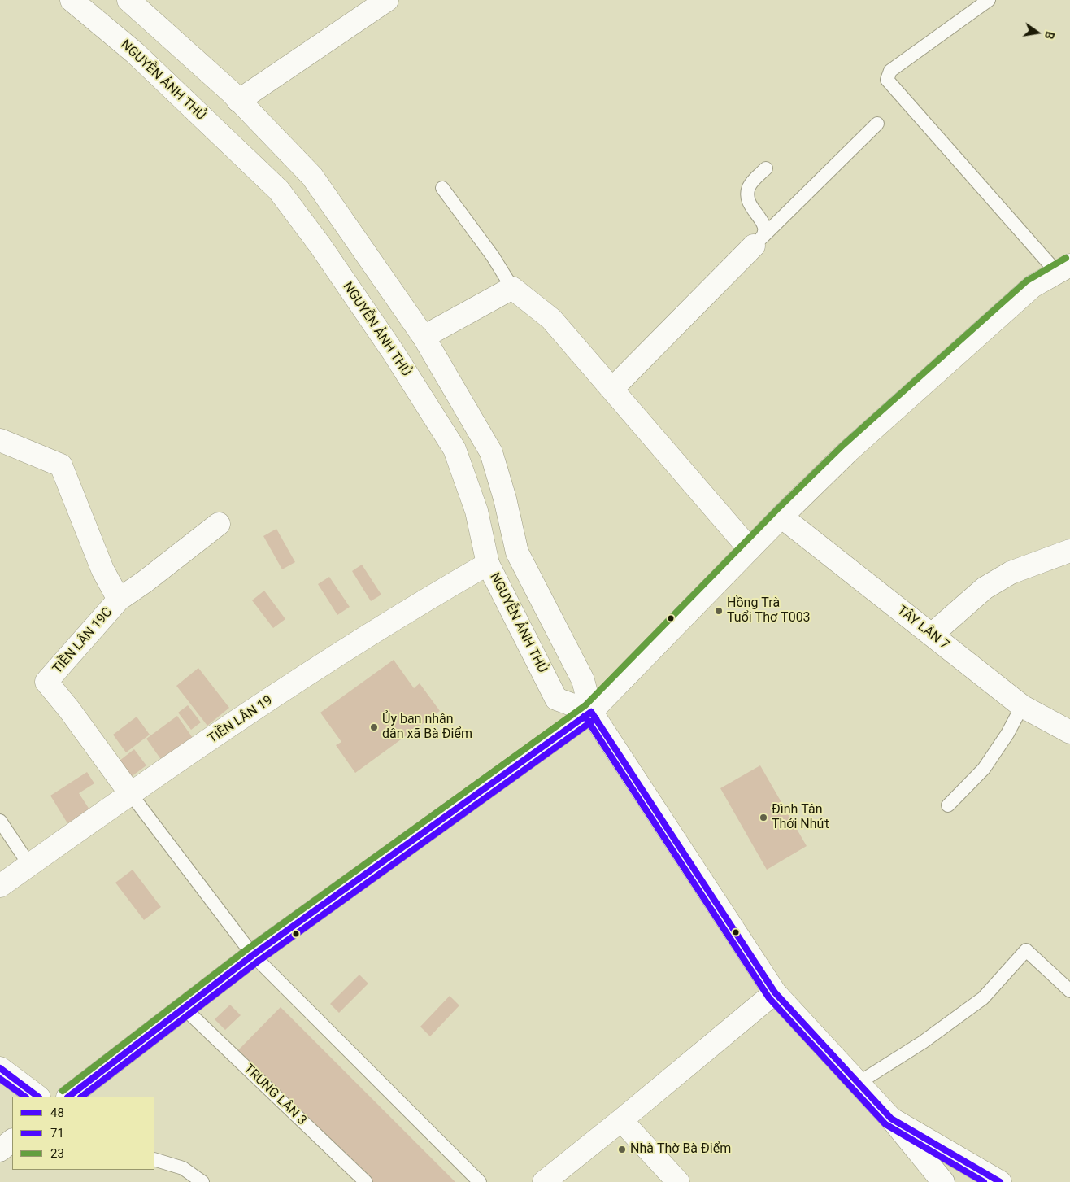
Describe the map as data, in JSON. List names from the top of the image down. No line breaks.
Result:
{"streets":{"main road":["NGUYỄN ẢNH THỦ","TÂY LÂN 7","TIỀN LÂN 19C","TIỀN LÂN 19"],"lane":["TRUNG LÂN 3"]},"crossings":[["NGUYỄN ẢNH THỦ","TIỀN LÂN 19"],["TIỀN LÂN 19C","TIỀN LÂN 19"]],"places":["Hồng Trà Tuổi Thơ T003","Ủy ban nhân dân xã Bà Điểm","Đình Tân Thới Nhứt","Nhà Thờ Bà Điểm"],"lines":["transit line 23","transit line 48","transit line 71"],"legend":["48","71","23"],"north":"right"}
